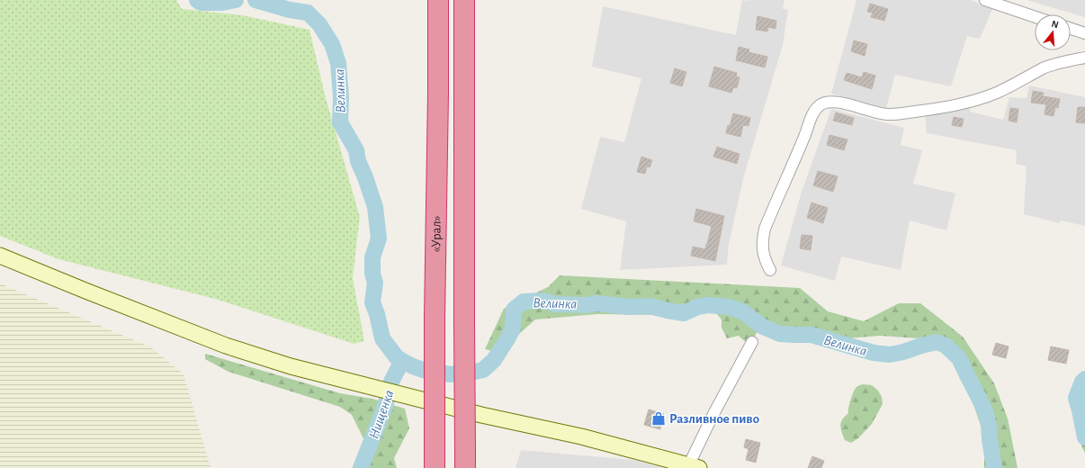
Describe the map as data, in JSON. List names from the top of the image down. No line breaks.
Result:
{"streets":{"highway":["«Урал»"]},"water":["Велинка","Нищенка"],"places":{"shop":["Разливное пиво"]},"north":"top"}
